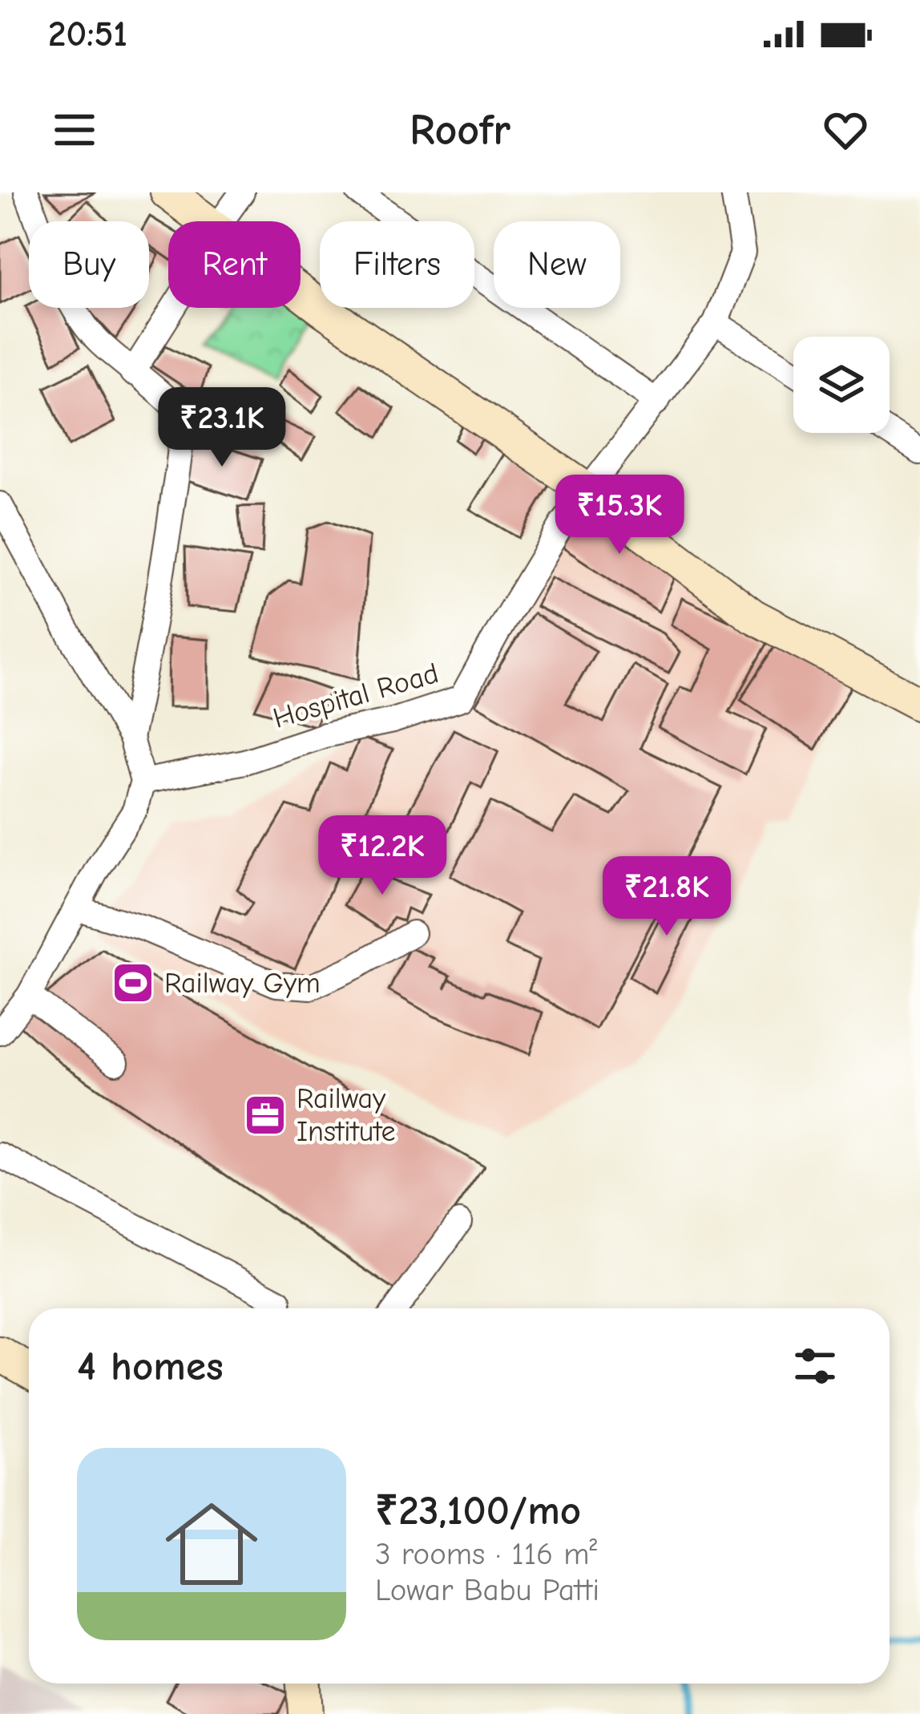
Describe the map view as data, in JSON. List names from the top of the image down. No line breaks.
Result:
{"streets":{"street":["Hospital Road"]},"places":{"sports":["Railway Gym"],"office":["Railway Institute"]},"page":{"status":"20:51","header":"Roofr","chip":["Buy","Rent","Filters","New"],"price":["₹23.1K","₹15.3K","₹12.2K","₹21.8K"],"heading":"4 homes","list":[{"name":"₹23,100/mo","note":"3 rooms · 116 m² · Lowar Babu Patti"}]}}
